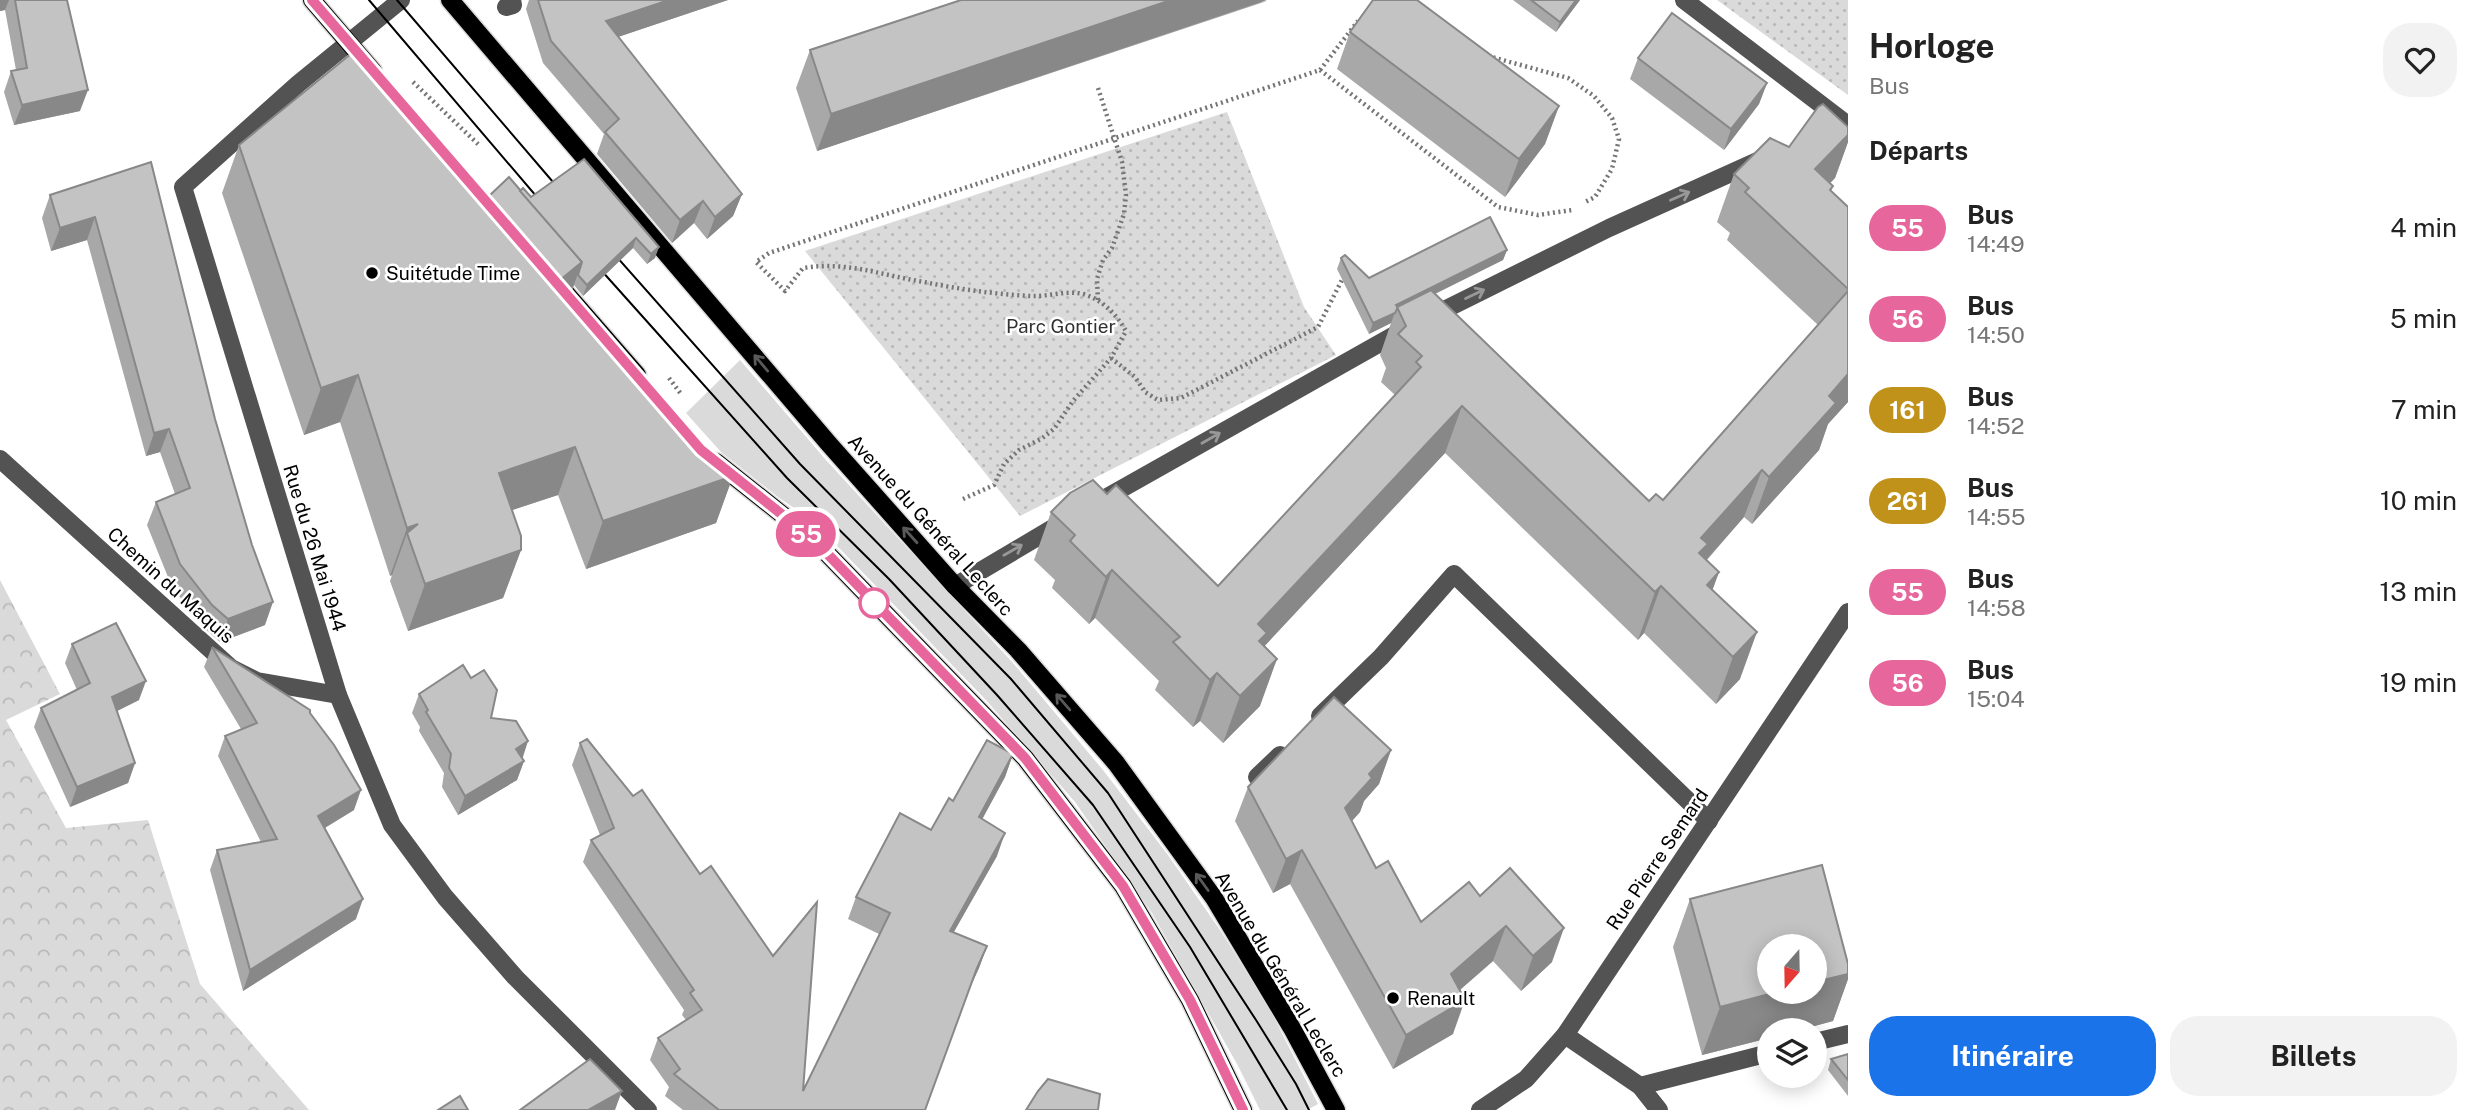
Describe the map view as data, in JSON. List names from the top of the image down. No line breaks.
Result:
{"streets":{"main road":["Avenue du Général Leclerc"],"street":["Rue du 26 Mai 1944","Chemin du Maquis","Rue Pierre Semard"]},"crossings":[["Rue du 26 Mai 1944","Chemin du Maquis"]],"parks":["Parc Gontier"],"places":["Suitétude Time","Renault"],"lines":["bus line 55"],"north":"bottom","page":{"on_map":"55","heading":[["Horloge","Bus"],"Départs"],"list":[{"mark":"55","name":"Bus","note":"14:49","value":"4 min"},{"mark":"56","name":"Bus","note":"14:50","value":"5 min"},{"mark":"161","name":"Bus","note":"14:52","value":"7 min"},{"mark":"261","name":"Bus","note":"14:55","value":"10 min"},{"mark":"55","name":"Bus","note":"14:58","value":"13 min"},{"mark":"56","name":"Bus","note":"15:04","value":"19 min"}],"buttons":["Itinéraire","Billets"]}}
